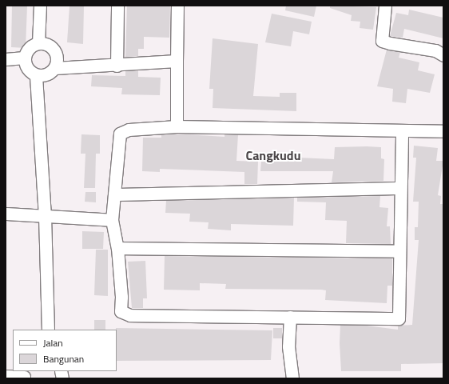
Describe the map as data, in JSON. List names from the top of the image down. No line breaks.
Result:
{"districts":["Cangkudu"],"legend":["Jalan","Bangunan"]}
